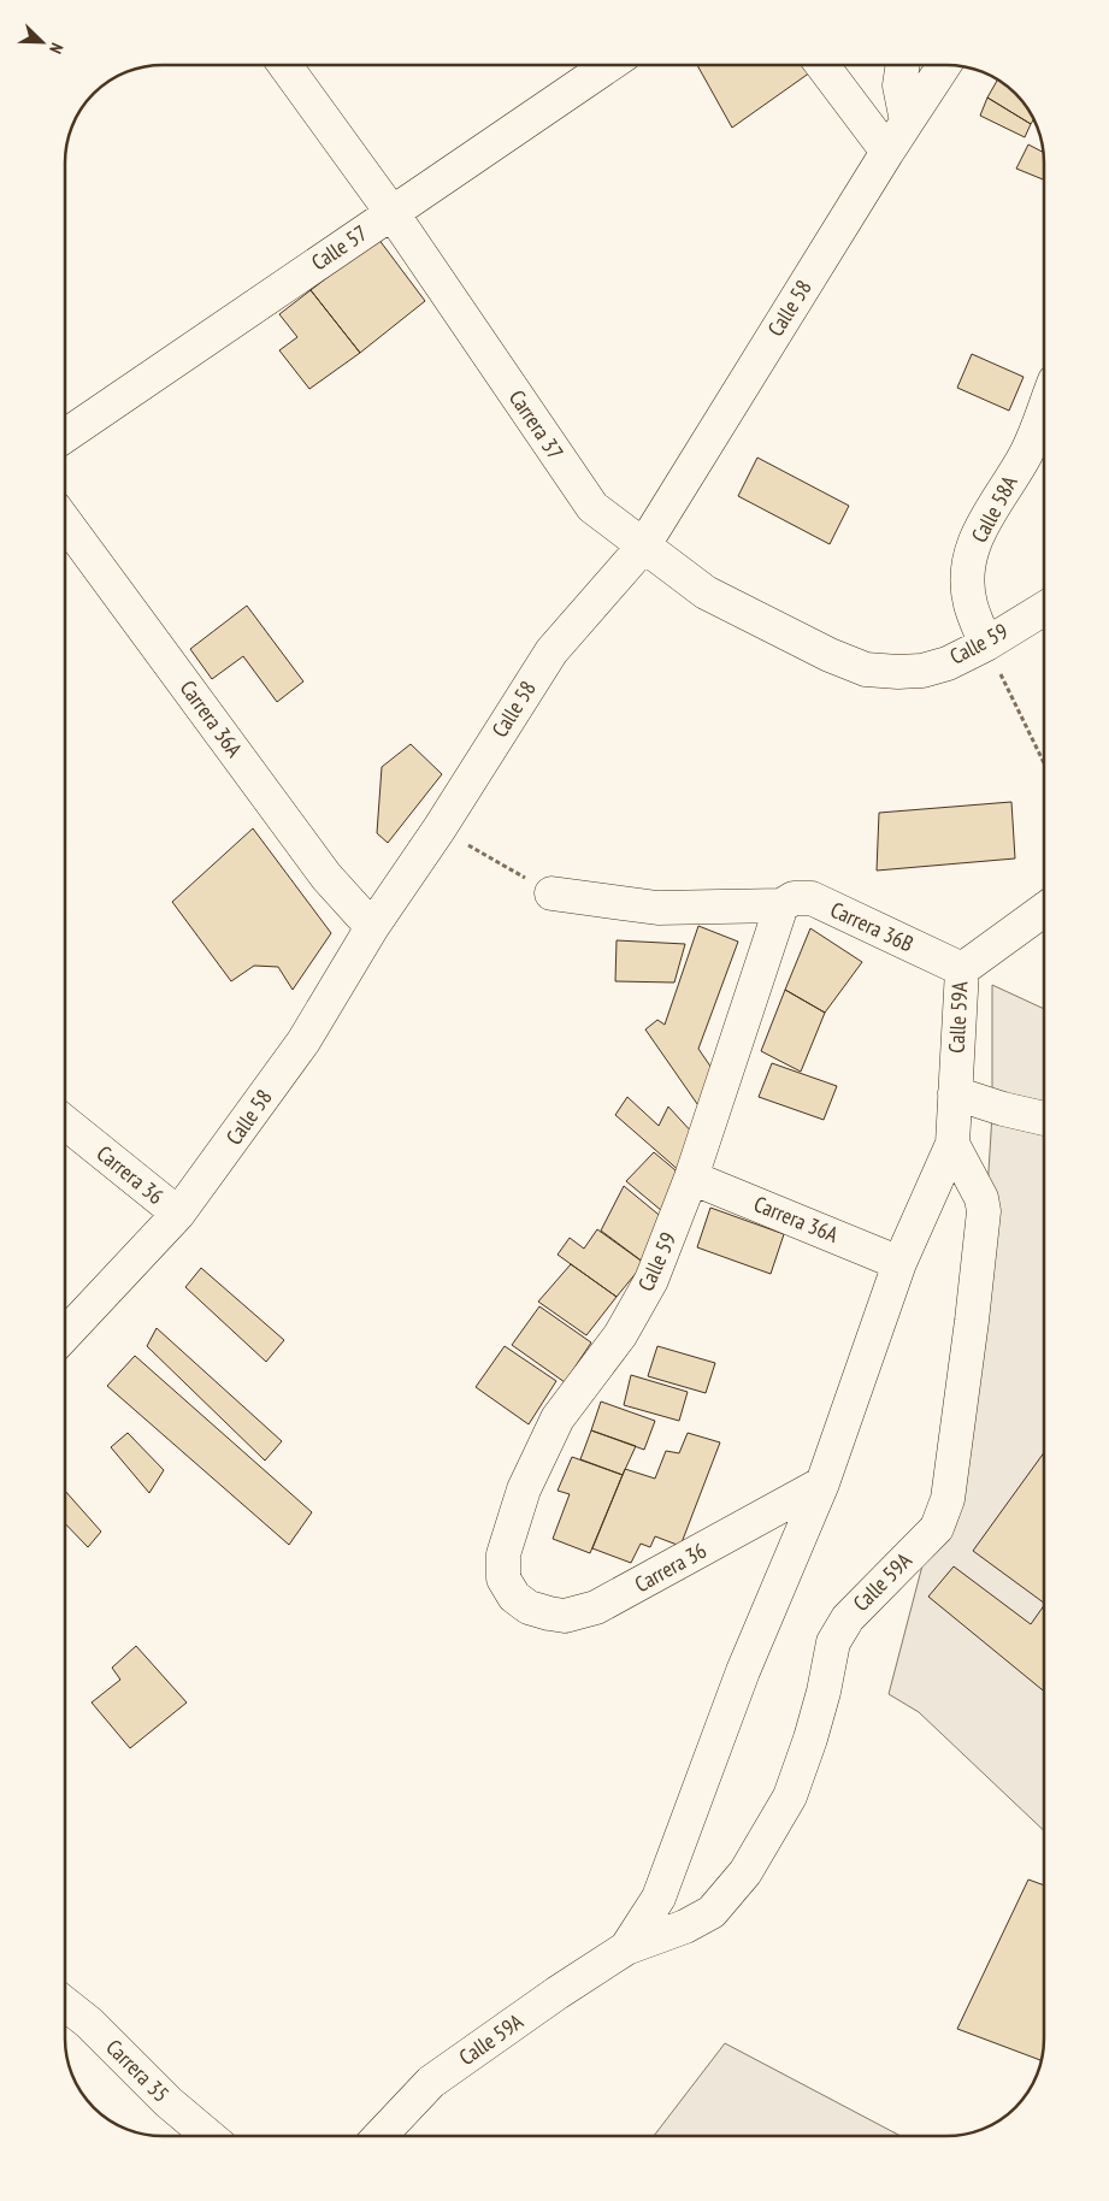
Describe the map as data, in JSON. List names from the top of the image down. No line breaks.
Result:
{"streets":{"street":["Calle 57","Calle 58","Carrera 37","Calle 58A","Calle 59","Carrera 36A","Carrera 36B","Calle 59A","Carrera 36","Carrera 35"]},"crossings":[["Calle 57","Carrera 37"],["Calle 58","Carrera 37"],["Calle 58","Carrera 36A"],["Calle 58","Carrera 36"],["Carrera 37","Calle 59"],["Calle 58A","Calle 59"],["Calle 59","Carrera 36A"],["Calle 59","Carrera 36B"],["Calle 59","Carrera 36"],["Carrera 36A","Calle 59A"],["Carrera 36B","Calle 59A"],["Calle 59A","Carrera 36"]],"north":"bottom right"}
